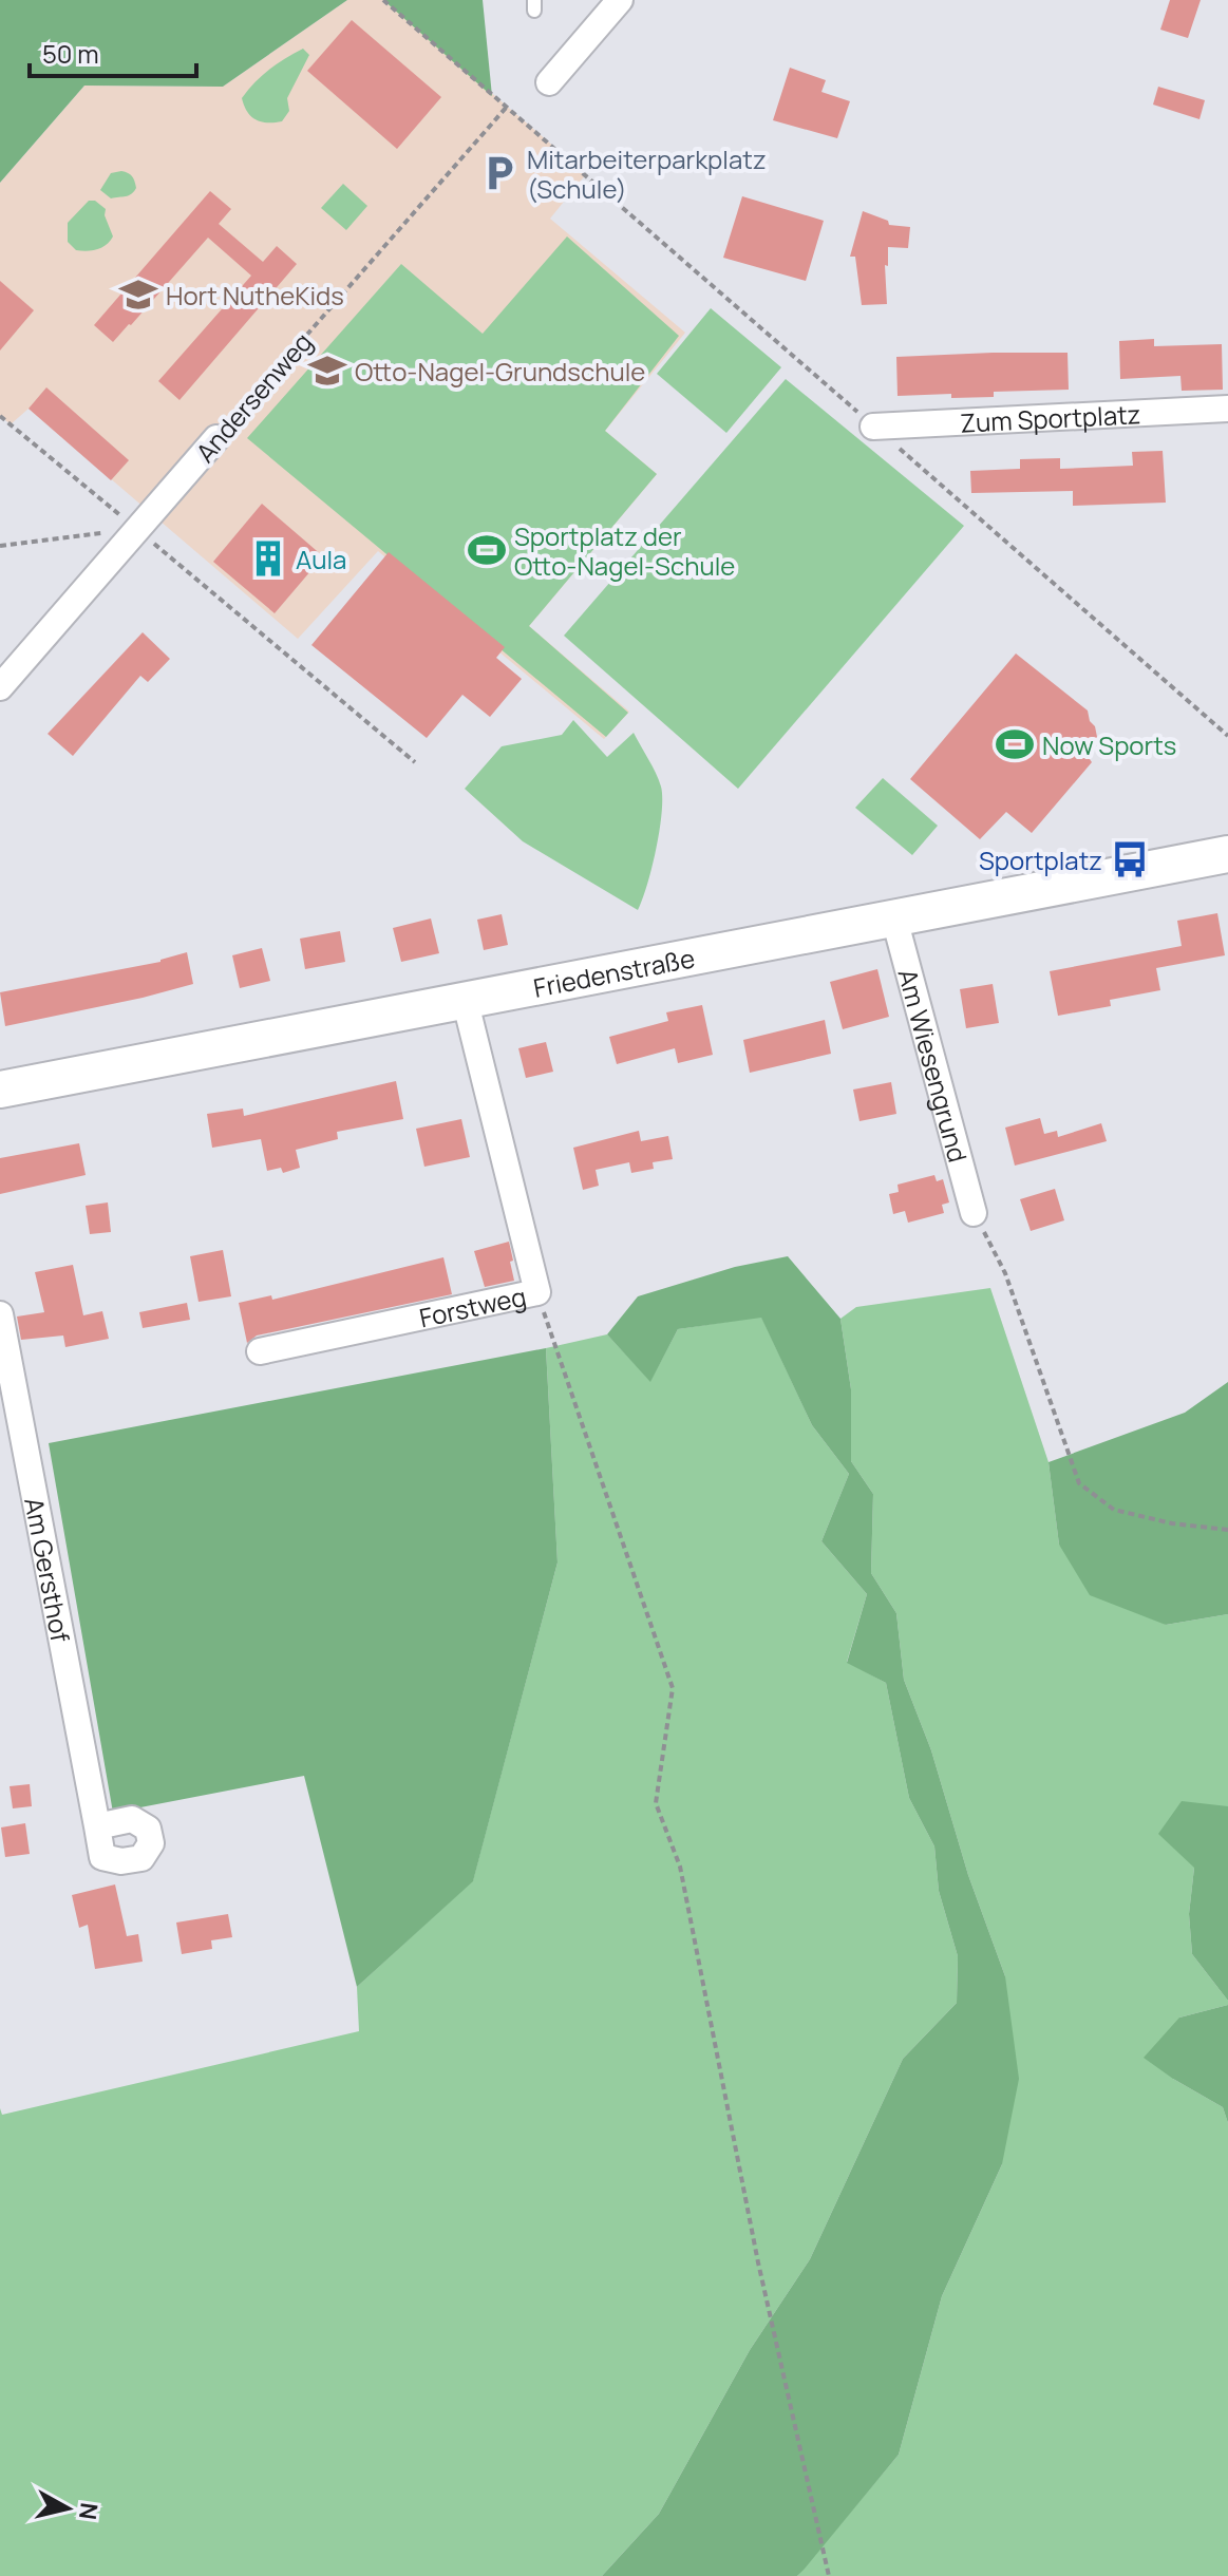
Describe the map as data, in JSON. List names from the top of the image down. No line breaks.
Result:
{"streets":{"main road":["Friedenstraße"],"street":["Andersenweg","Zum Sportplatz","Am Wiesengrund","Forstweg","Am Gersthof"]},"crossings":[["Friedenstraße","Am Wiesengrund"],["Friedenstraße","Forstweg"]],"places":{"parking":["Mitarbeiterparkplatz (Schule)"],"school or university":["Hort NutheKids","Otto-Nagel-Grundschule"],"sports":["Sportplatz der Otto-Nagel-Schule","Now Sports"],"building":["Aula"],"bus stop":["Sportplatz"]},"scale_bar":"50 m","north":"right"}
